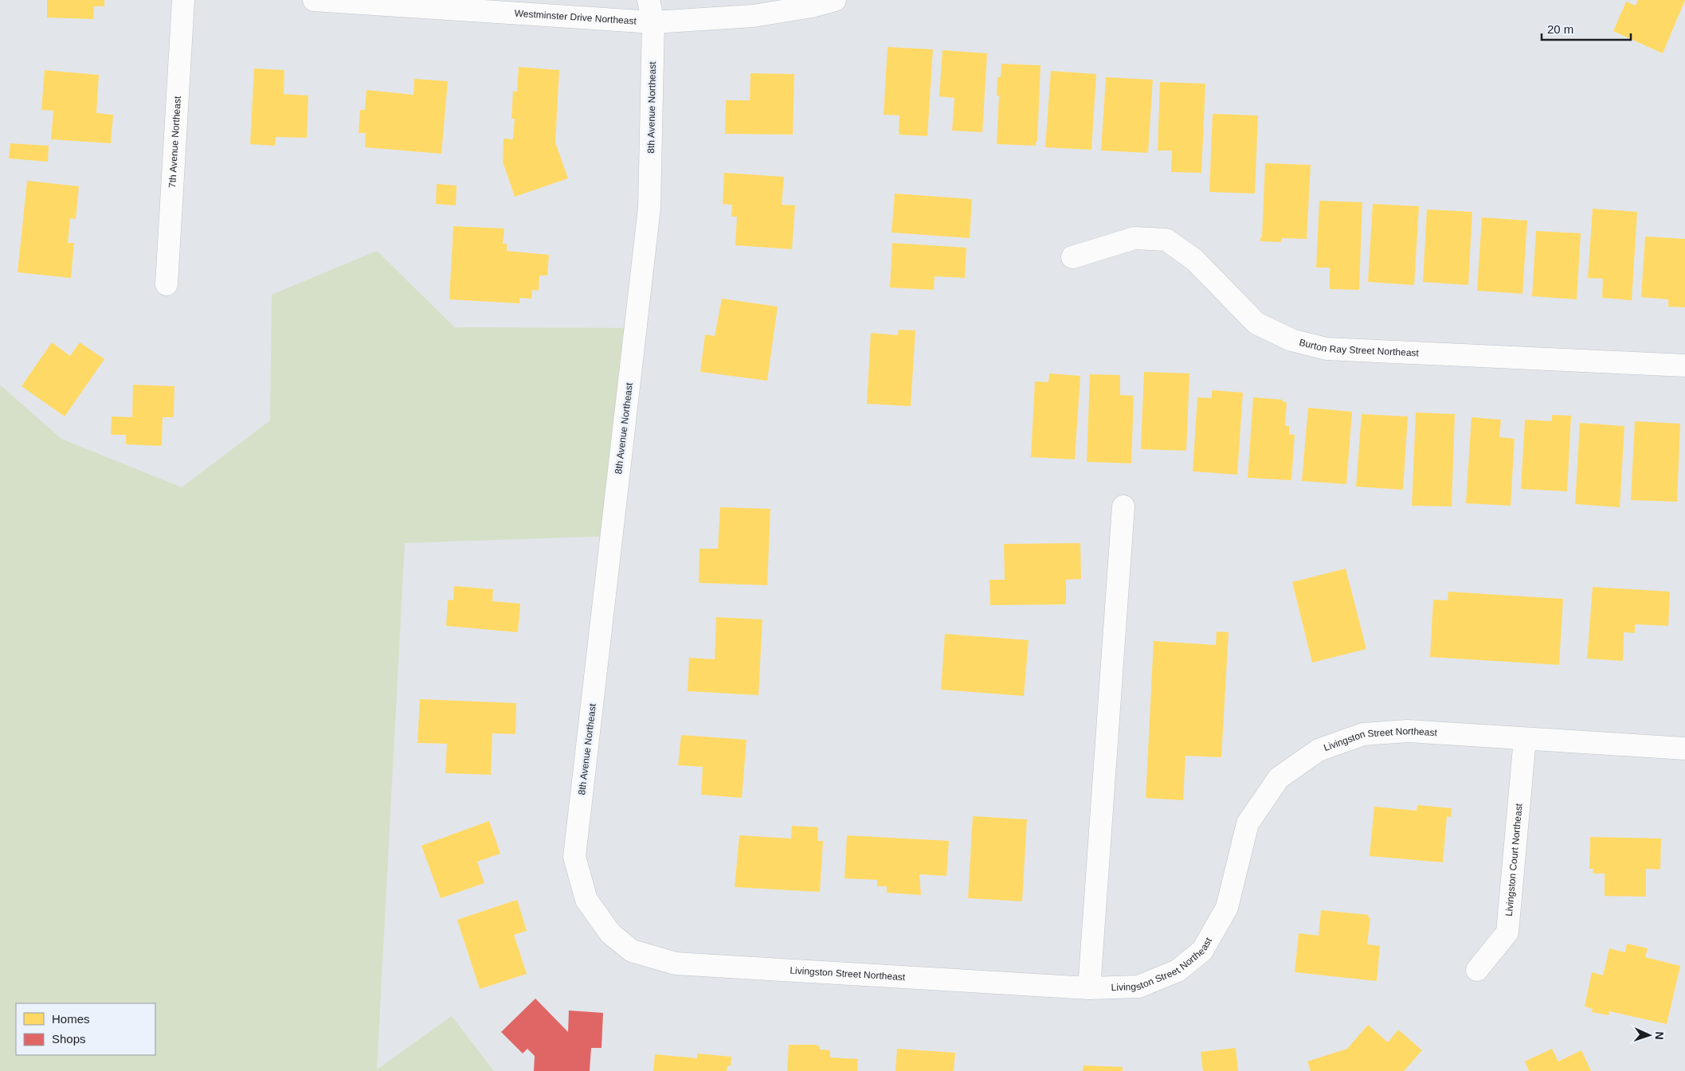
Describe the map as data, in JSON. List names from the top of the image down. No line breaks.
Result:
{"streets":{"street":["Westminster Drive Northeast","8th Avenue Northeast","7th Avenue Northeast","Burton Ray Street Northeast","Livingston Street Northeast","Livingston Court Northeast"]},"crossings":[["Westminster Drive Northeast","8th Avenue Northeast"],["8th Avenue Northeast","Livingston Street Northeast"],["Livingston Street Northeast","Livingston Court Northeast"]],"legend":["Homes","Shops"],"scale_bar":"20 m","north":"right"}
